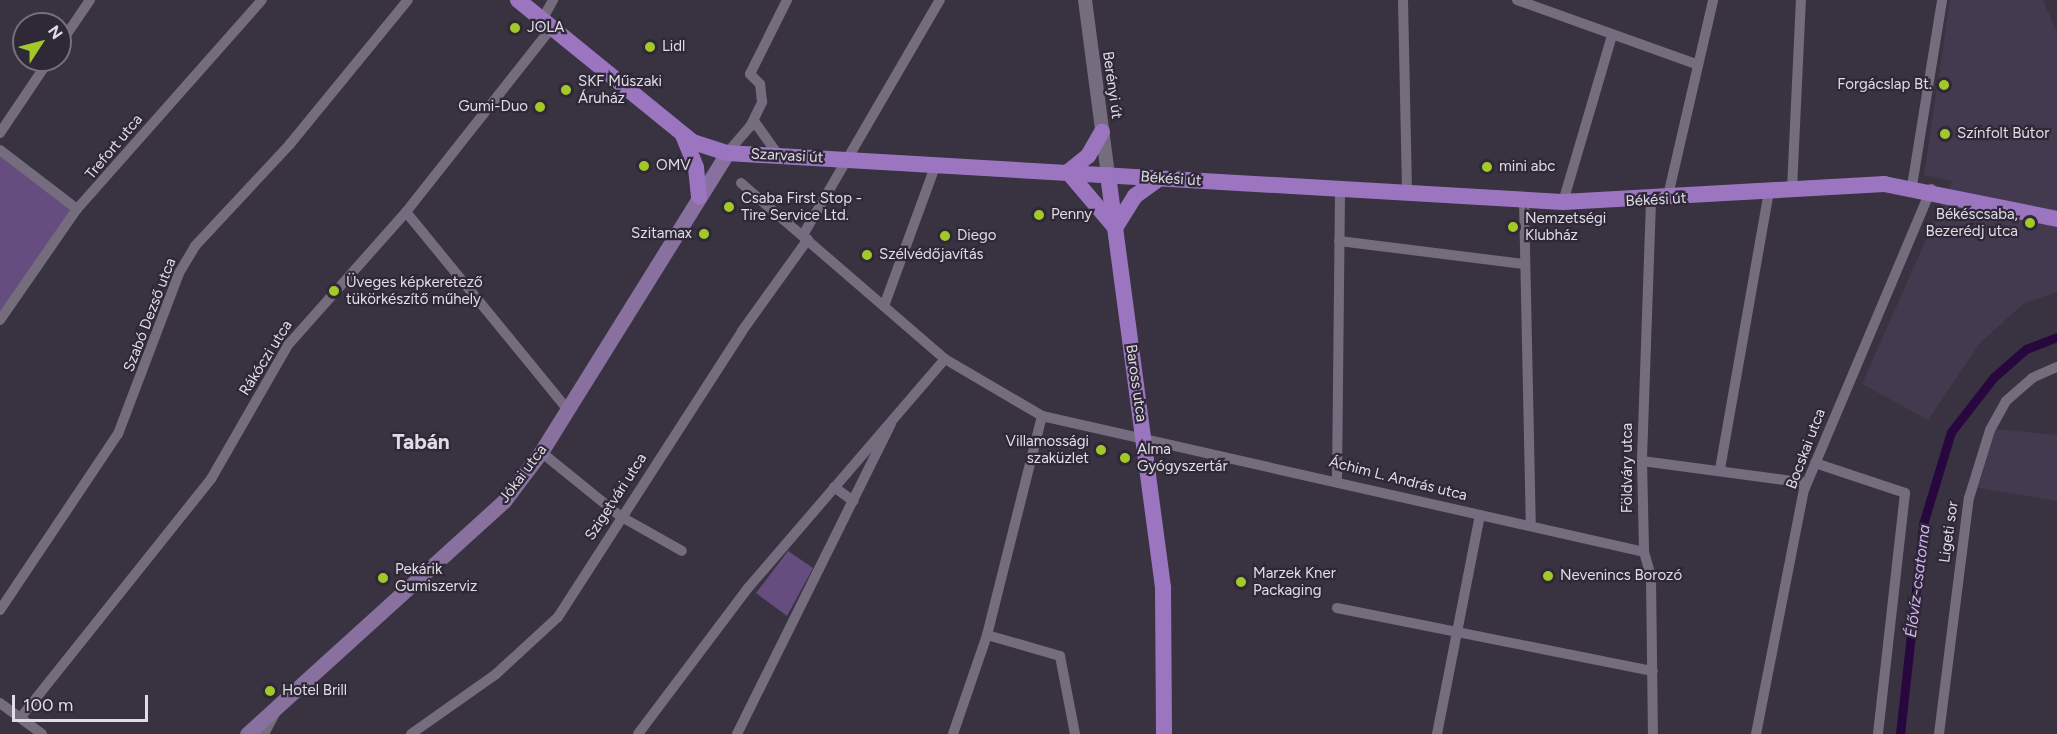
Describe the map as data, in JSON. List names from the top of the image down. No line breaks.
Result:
{"streets":{"main road":["Szarvasi út","Békési út","Baross utca","Jókai utca"],"street":["Berényi út","Trefort utca","Szabó Dezső utca","Rákóczi utca","Bocskai utca","Földváry utca","Áchim L. András utca","Szigetvári utca","Ligeti sor"]},"crossings":[["Berényi út","Szarvasi út"],["Berényi út","Békési út"],["Berényi út","Baross utca"],["Szarvasi út","Békési út"],["Szarvasi út","Rákóczi utca"],["Szarvasi út","Baross utca"],["Szarvasi út","Jókai utca"],["Szarvasi út","Áchim L. András utca"],["Szarvasi út","Szigetvári utca"],["Békési út","Baross utca"],["Békési út","Bocskai utca"],["Békési út","Földváry utca"],["Baross utca","Áchim L. András utca"],["Földváry utca","Áchim L. András utca"]],"districts":["Tabán"],"water":["Élővíz-csatorna"],"places":["JOLA","Lidl","Forgácslap Bt.","SKF Műszaki Áruház","Gumi-Duo","Színfolt Bútor","OMV","mini abc","Csaba First Stop - Tire Service Ltd.","Penny","Békéscsaba, Bezerédj utca","Nemzetségi Klubház","Szitamax","Diego","Szélvédőjavítás","Üveges képkeretező tükörkészítő műhely","Villamossági szaküzlet","Alma Gyógyszertár","Nevenincs Borozó","Pekárik Gumiszerviz","Marzek Kner Packaging","Hotel Brill"],"scale_bar":"100 m","north":"top right"}
